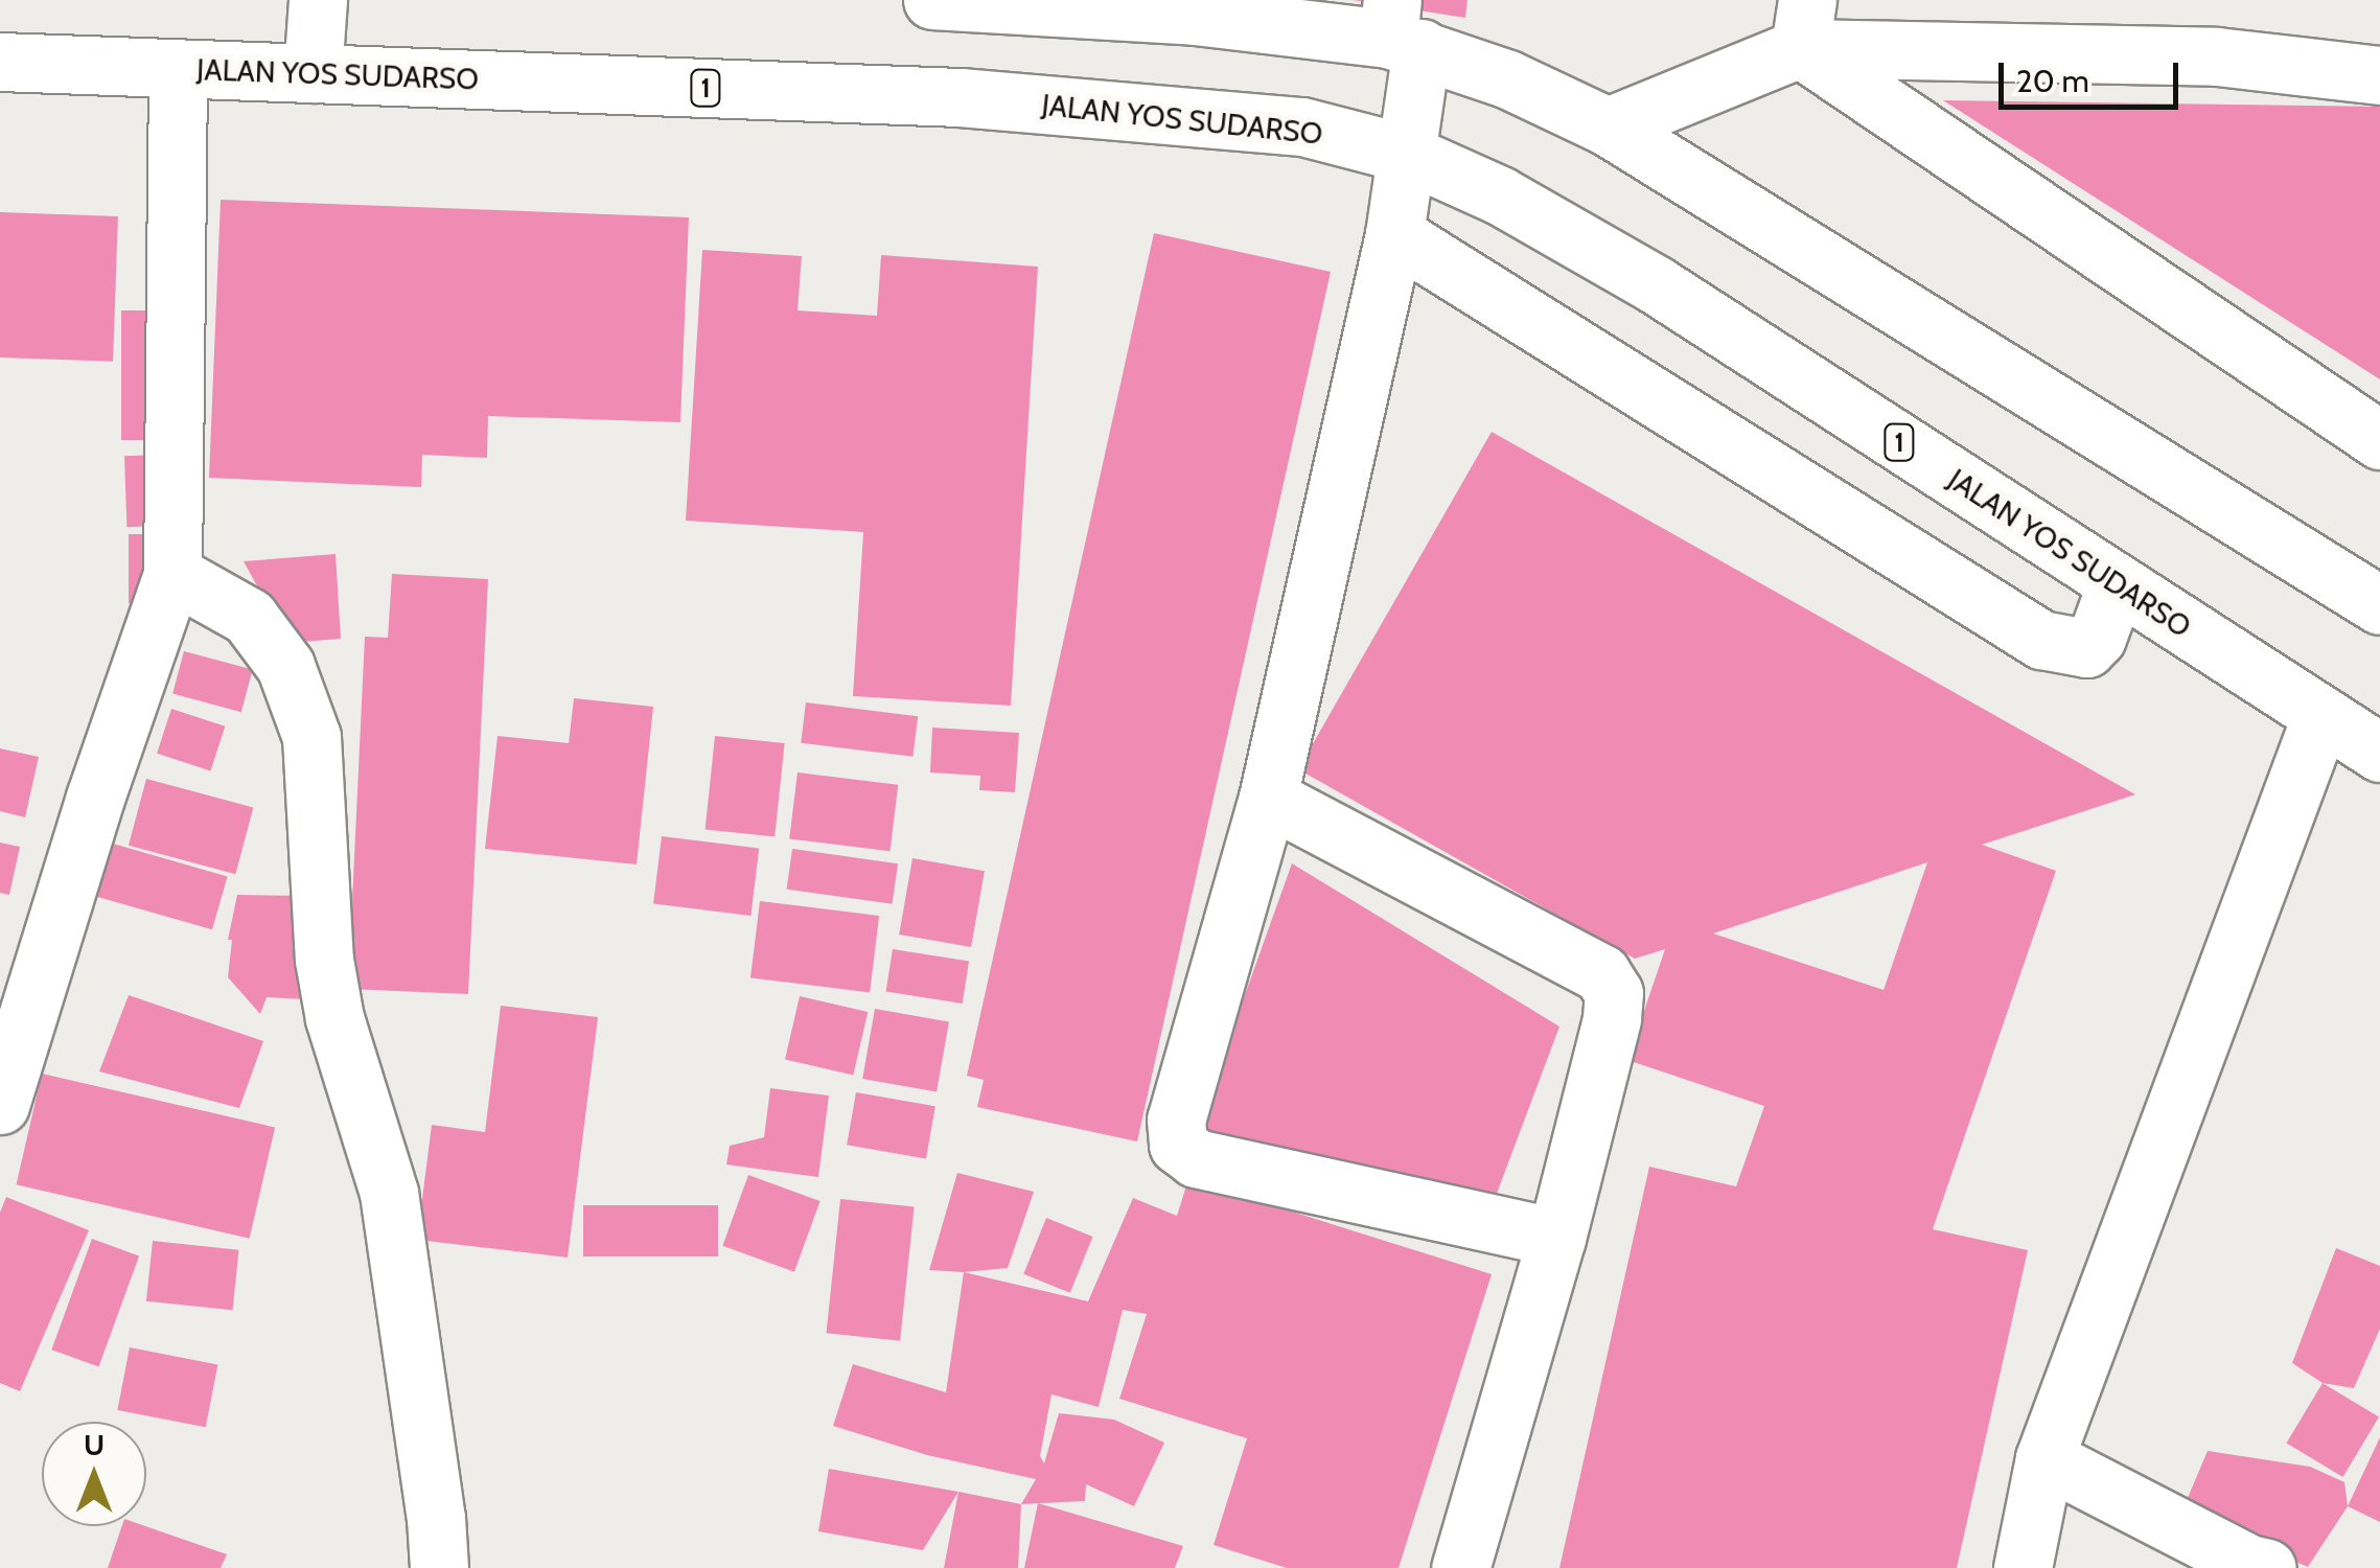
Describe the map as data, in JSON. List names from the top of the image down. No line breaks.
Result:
{"streets":{"main road":["JALAN YOS SUDARSO","1"]},"scale_bar":"20 m","north":"top"}
